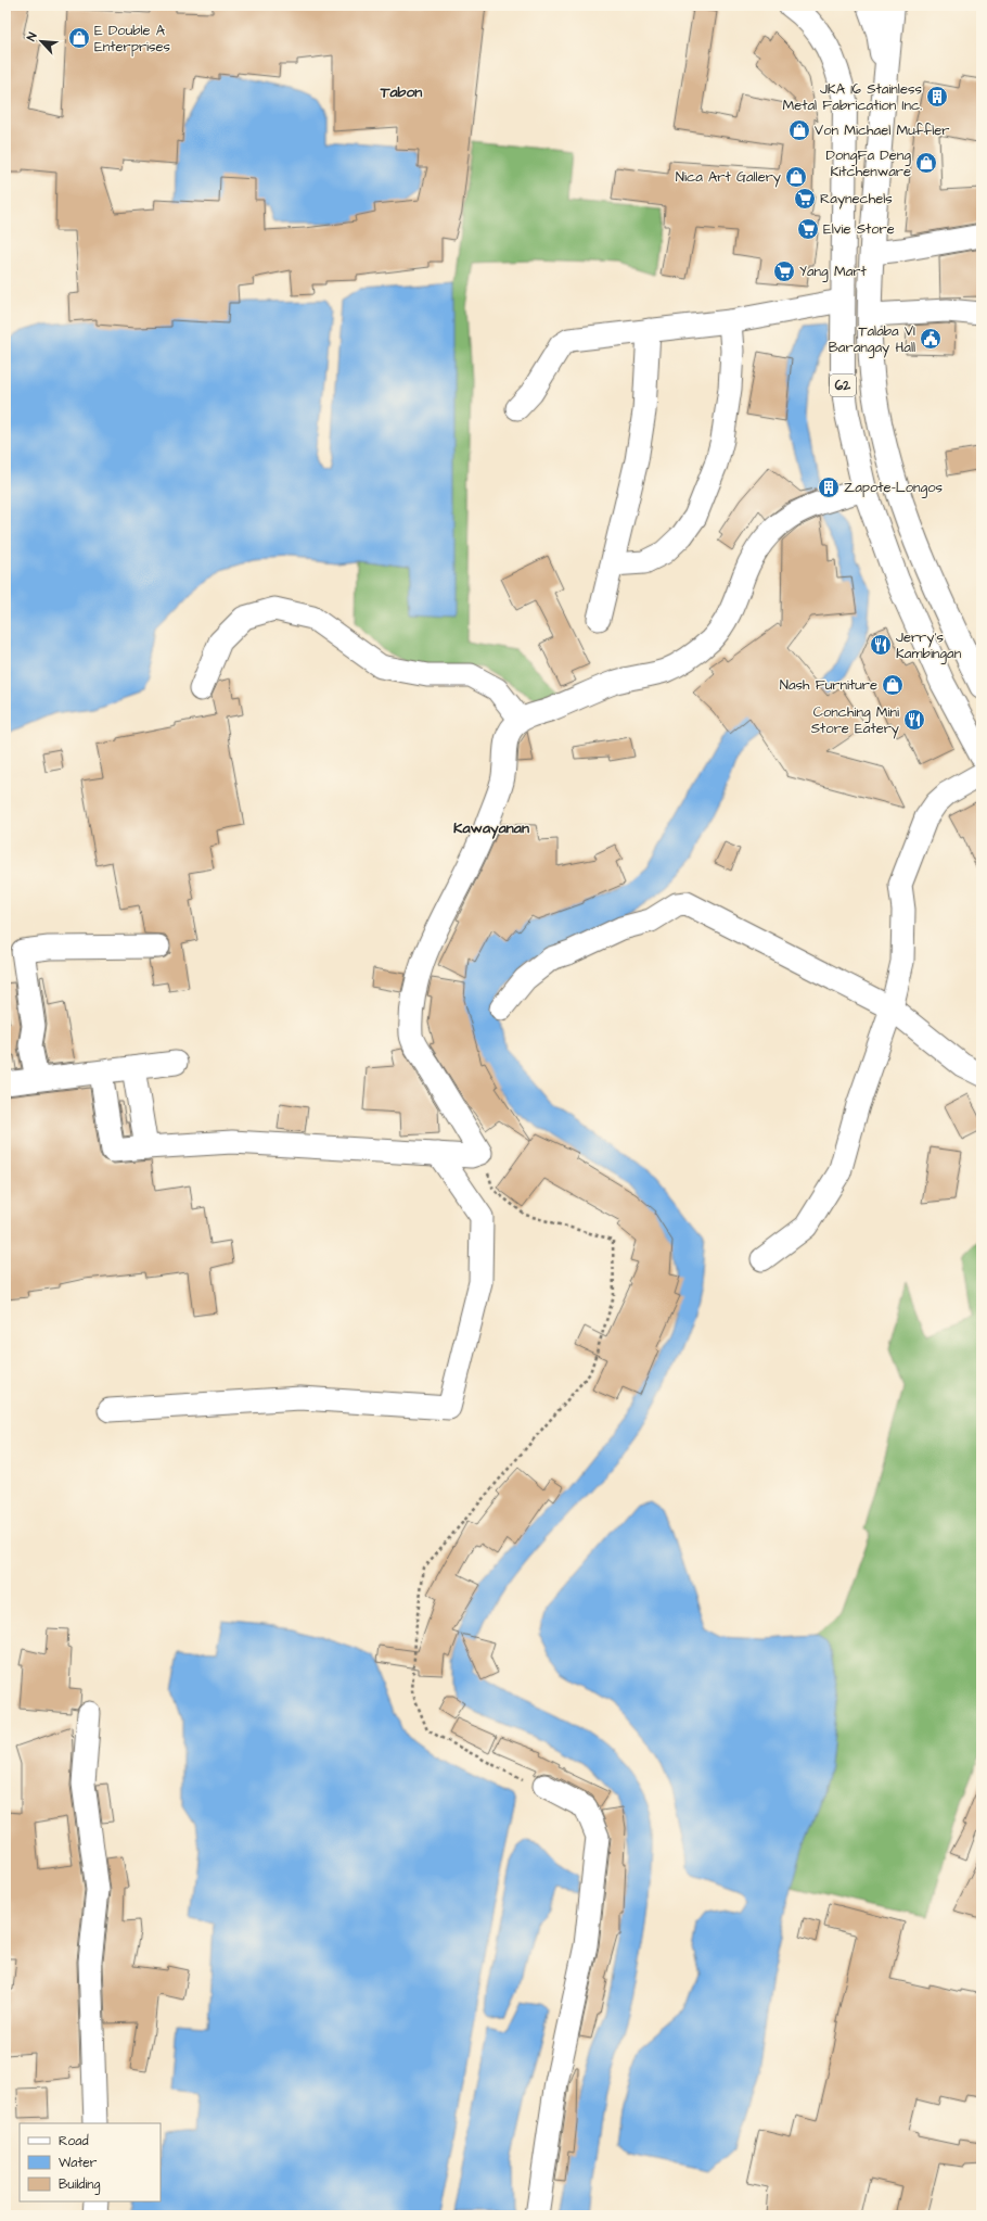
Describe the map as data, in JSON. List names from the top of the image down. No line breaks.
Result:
{"streets":{"highway":["62"]},"districts":["Tabon","Kawayanan"],"places":{"shop":["E Double A Enterprises","Von Michael Muffler","DongFa Deng Kitchenware","Nica Art Gallery","Nash Furniture"],"building":["JKA 16 Stainless Metal Fabrication Inc.","Zapote-Longos"],"supermarket":["Raynechels","Elvie Store","Yang Mart"],"public building":["Talaba VI Barangay Hall"],"restaurant":["Jerry's Kambingan","Conching Mini Store Eatery"]},"legend":["Road","Water","Building"],"north":"top left"}
